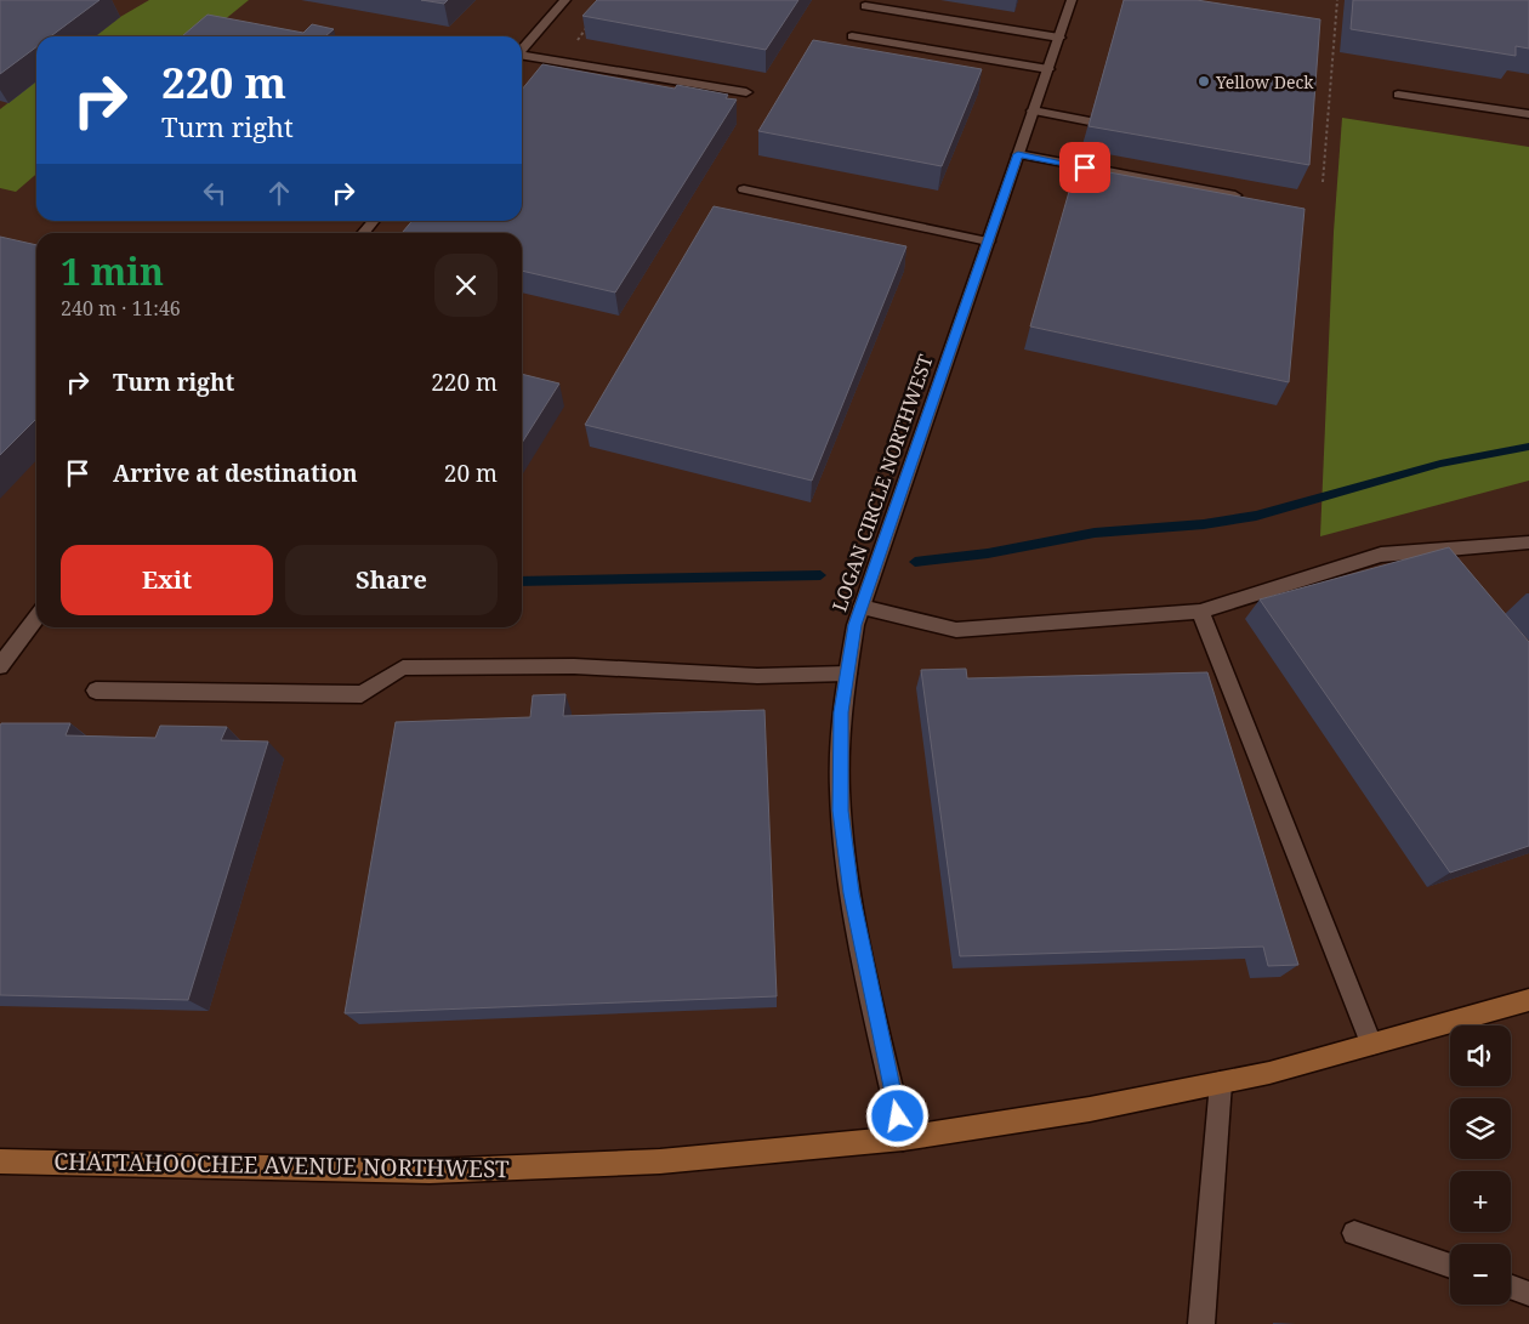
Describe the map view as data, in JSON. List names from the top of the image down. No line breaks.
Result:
{"streets":{"street":["LOGAN CIRCLE NORTHWEST","CHATTAHOOCHEE AVENUE NORTHWEST"]},"crossings":[["LOGAN CIRCLE NORTHWEST","CHATTAHOOCHEE AVENUE NORTHWEST"]],"places":["Yellow Deck"],"page":{"turn":["220 m","Turn right"],"heading":["1 min","240 m · 11:46"],"list":[{"name":"Turn right","value":"220 m"},{"name":"Arrive at destination","value":"20 m"}],"buttons":["Exit","Share"],"map_buttons":["+","−"]}}
